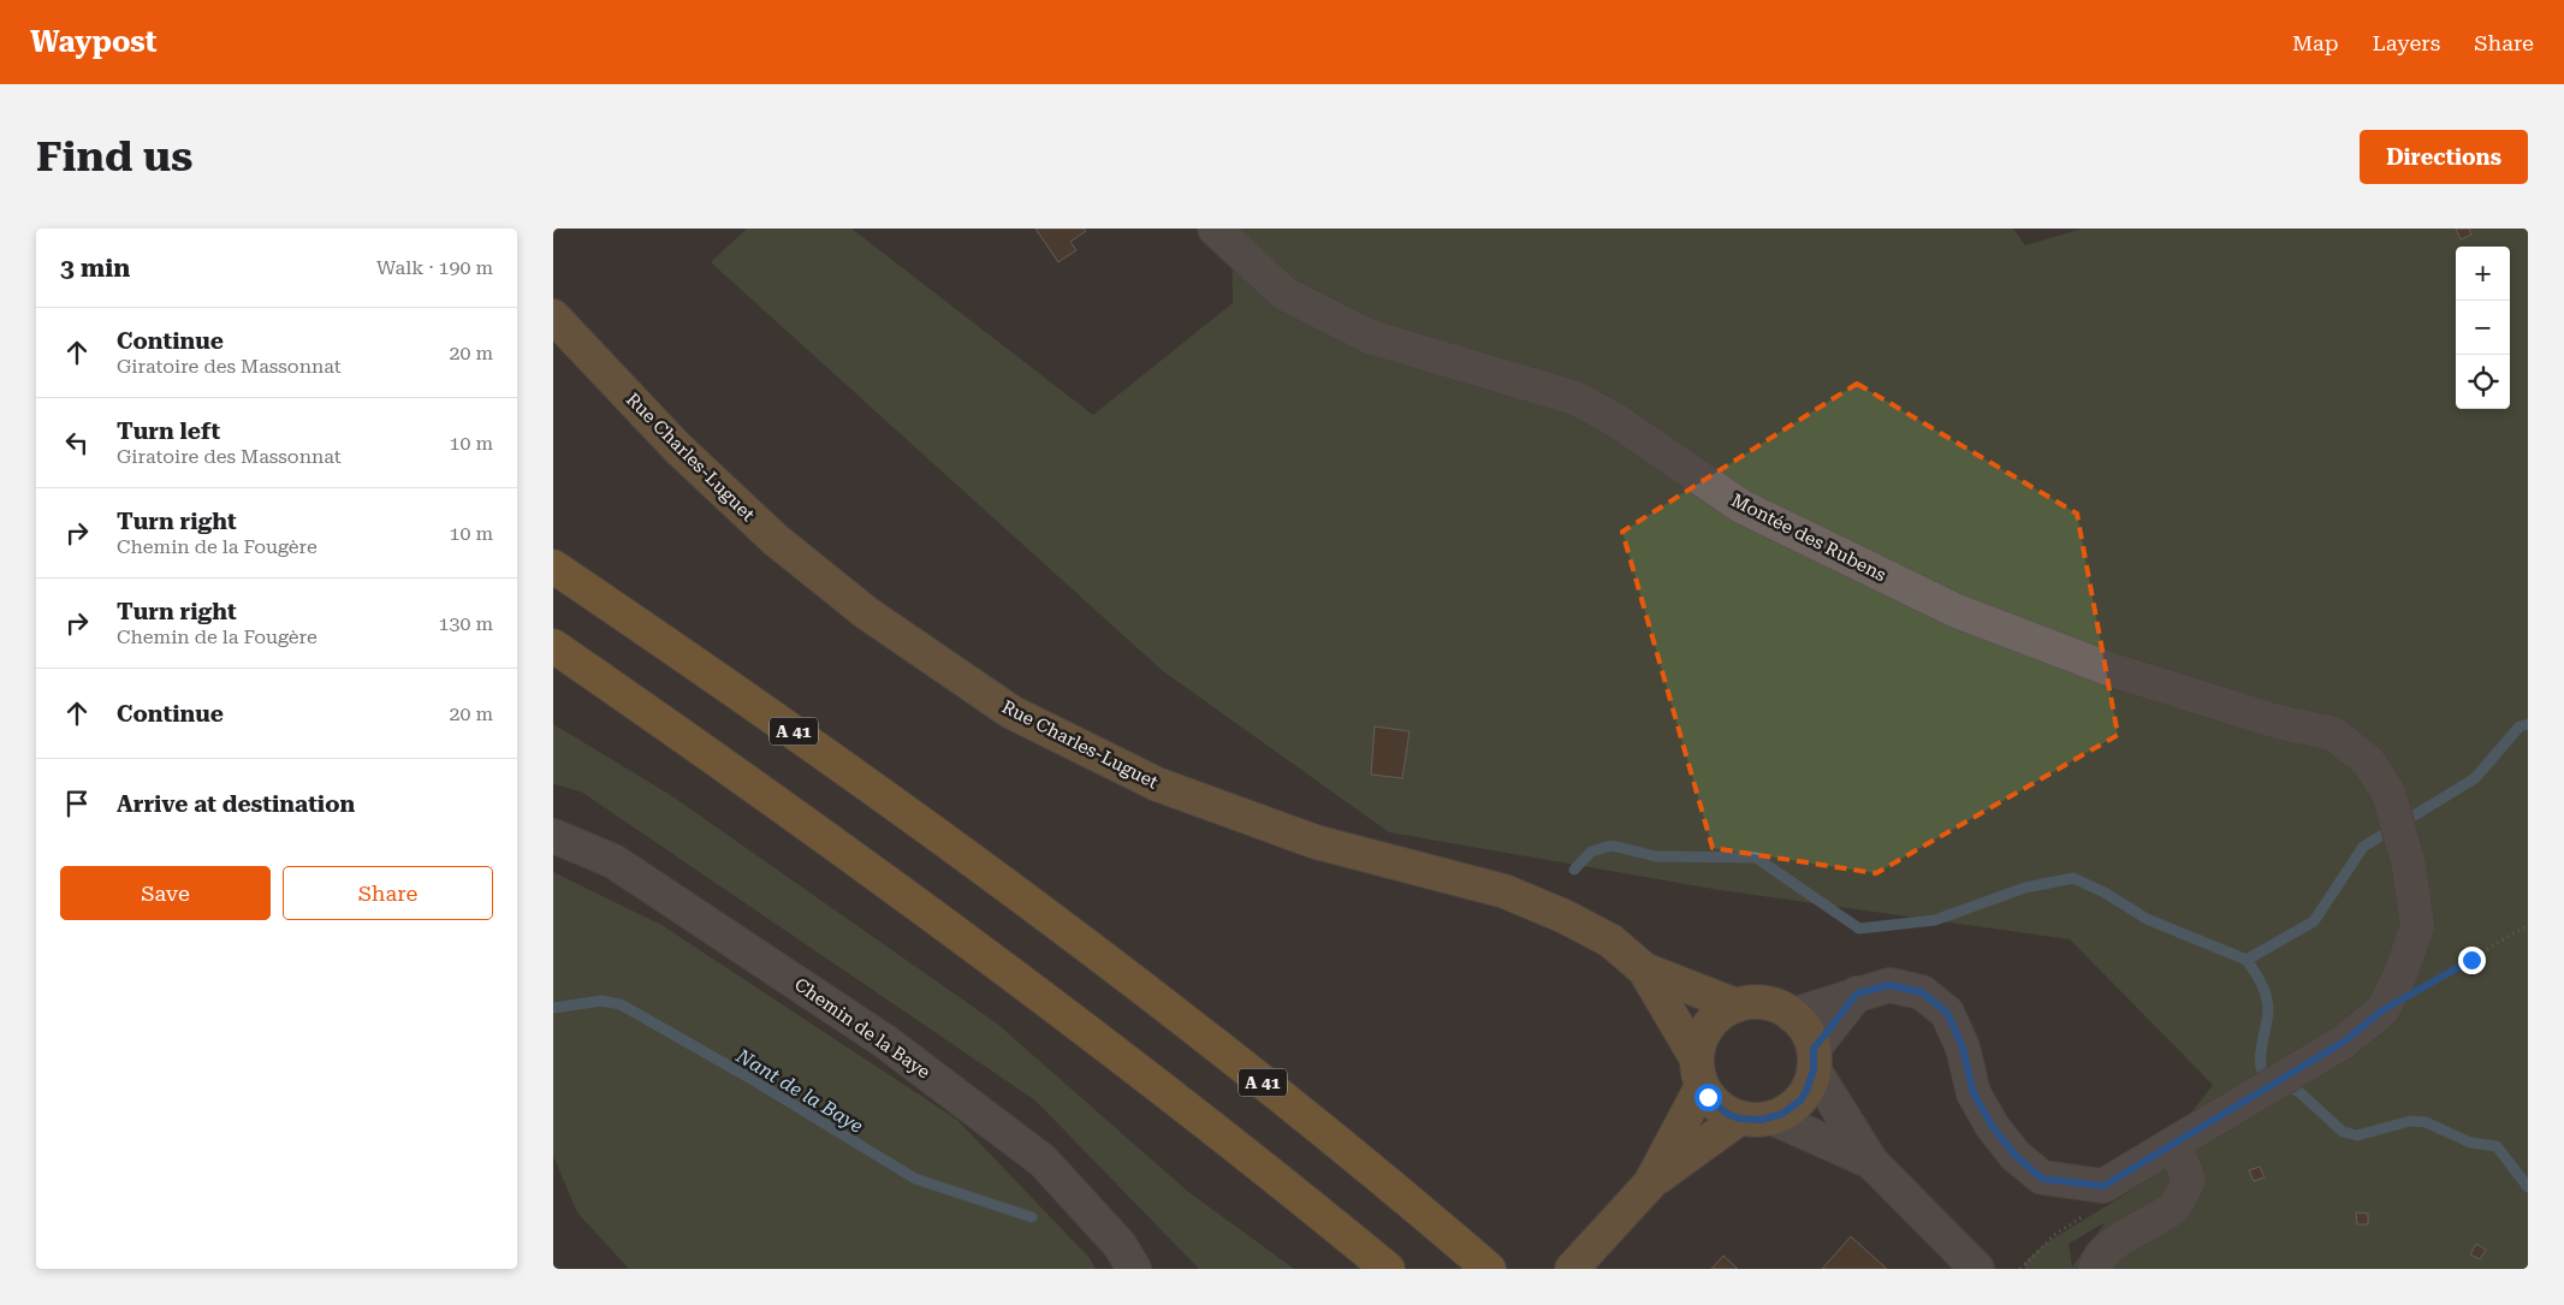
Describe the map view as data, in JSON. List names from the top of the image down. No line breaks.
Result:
{"streets":{"highway":["A 41"],"main road":["Rue Charles-Luguet"],"street":["Montée des Rubens","Chemin de la Baye"]},"water":["Nant de la Baye"],"page":{"header":"Waypost","nav":["Map","Layers","Share"],"buttons":["Directions",["Save","Share"]],"title":"Find us","heading":["3 min","Walk · 190 m"],"map_buttons":["+","−"],"list":[["Continue","Giratoire des Massonnat","20 m"],["Turn left","Giratoire des Massonnat","10 m"],["Turn right","Chemin de la Fougère","10 m"],["Turn right","Chemin de la Fougère","130 m"],["Continue","20 m"],"Arrive at destination"]}}
